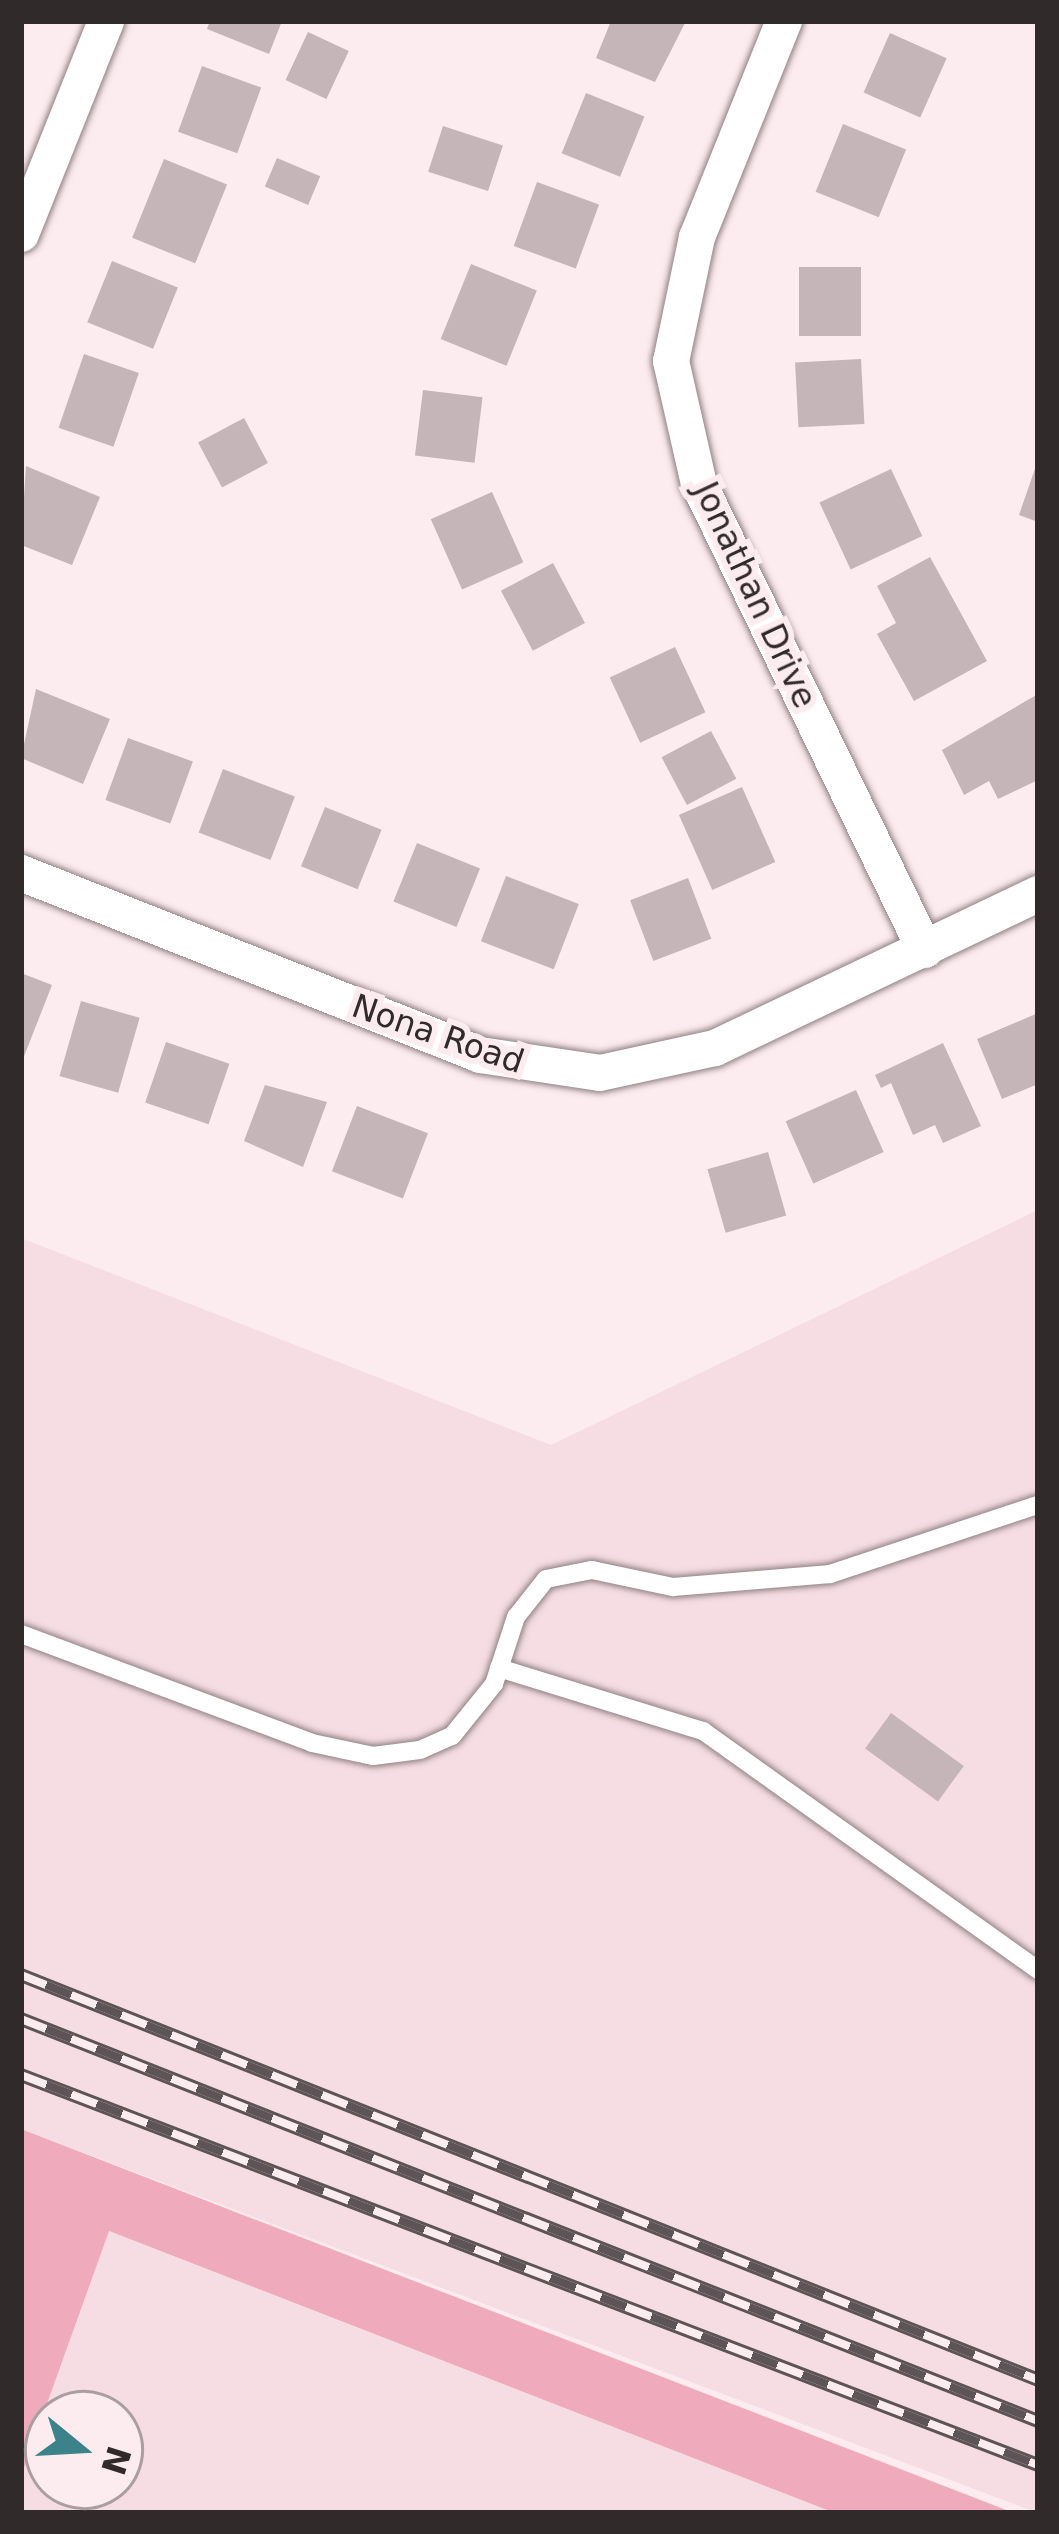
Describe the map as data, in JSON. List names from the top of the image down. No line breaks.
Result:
{"streets":{"street":["Jonathan Drive","Nona Road"]},"crossings":[["Jonathan Drive","Nona Road"]],"north":"right"}
